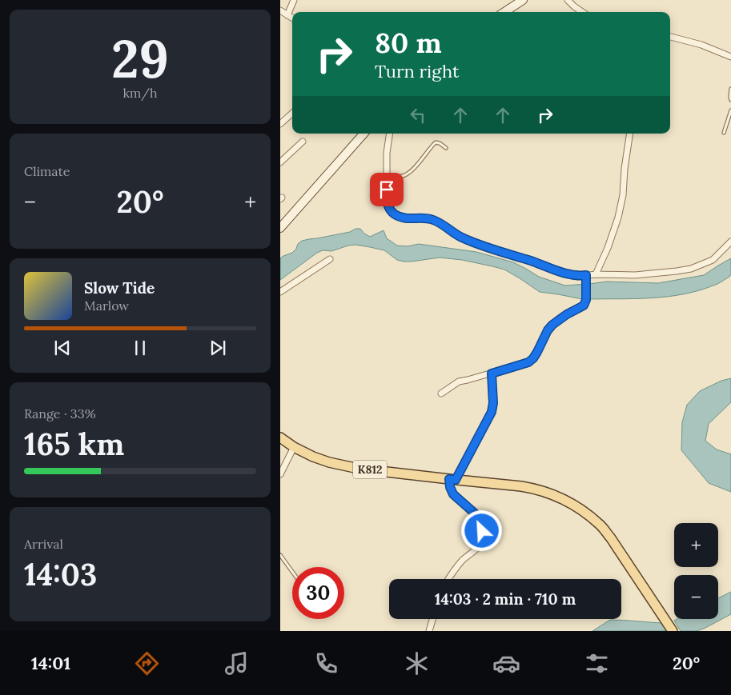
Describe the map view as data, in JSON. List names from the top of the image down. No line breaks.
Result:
{"streets":{"main road":["K812"]},"page":{"tile":[["29","km/h"],"Climate",["Range · 33%","165 km"],["Arrival","14:03"]],"turn":["80 m","Turn right"],"heat":["−","20°","+"],"song":["Slow Tide","Marlow"],"map_buttons":["+","−"],"limit":"30","trip":"14:03 · 2 min · 710 m","tabs":["14:01","20°"]}}
